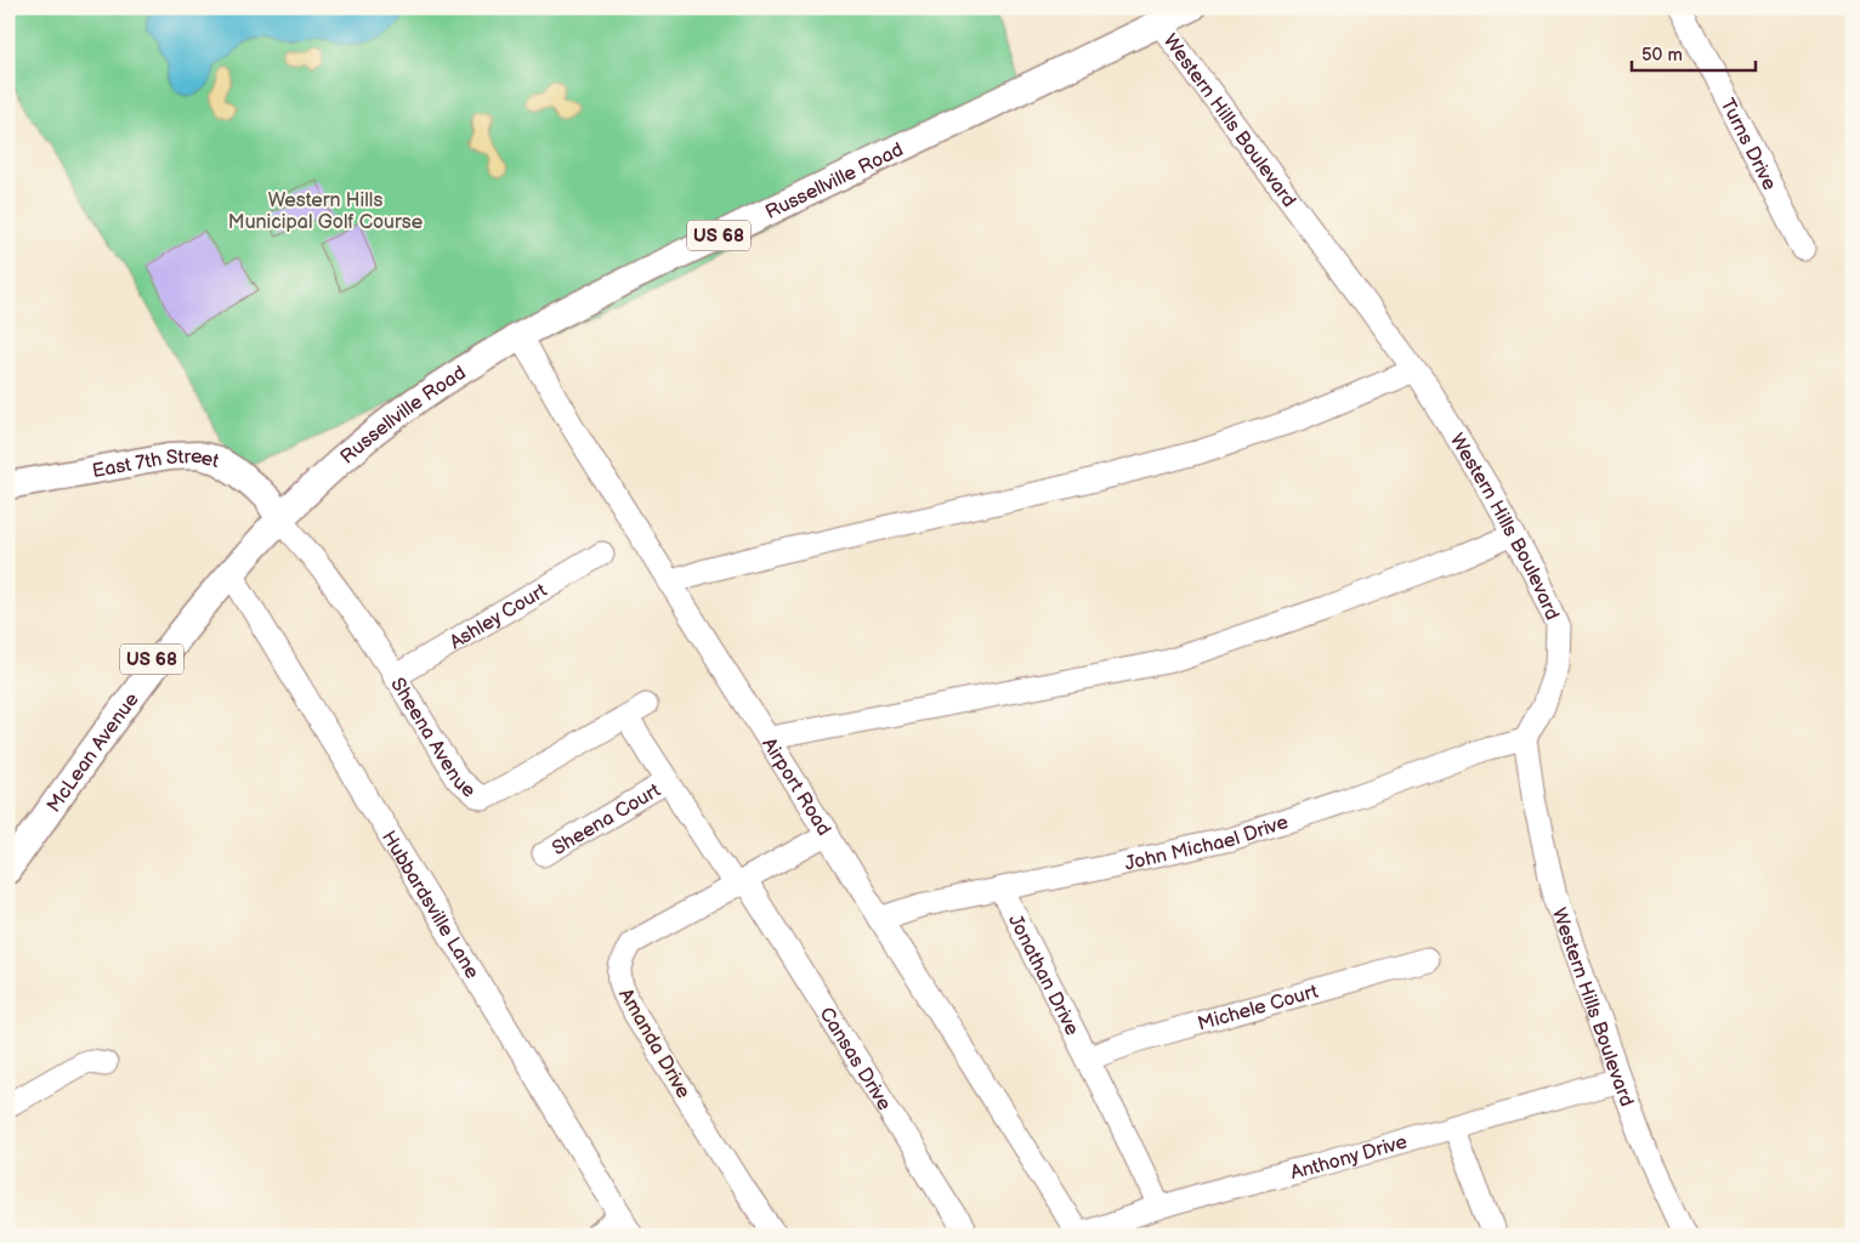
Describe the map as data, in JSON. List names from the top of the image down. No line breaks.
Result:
{"streets":{"main road":["Russellville Road","US 68","East 7th Street","McLean Avenue"],"street":["Western Hills Boulevard","Turns Drive","Ashley Court","Sheena Avenue","Airport Road","Sheena Court","John Michael Drive","Hubbardsville Lane","Jonathan Drive","Michele Court","Amanda Drive","Cansas Drive","Anthony Drive"]},"crossings":[["Western Hills Boulevard","Russellville Road"],["Western Hills Boulevard","John Michael Drive"],["Western Hills Boulevard","Anthony Drive"],["Russellville Road","East 7th Street"],["Russellville Road","Sheena Avenue"],["Russellville Road","McLean Avenue"],["Russellville Road","Airport Road"],["East 7th Street","Sheena Avenue"],["East 7th Street","McLean Avenue"],["Ashley Court","Sheena Avenue"],["Sheena Avenue","McLean Avenue"],["Sheena Avenue","Cansas Drive"],["McLean Avenue","Hubbardsville Lane"],["Airport Road","John Michael Drive"],["Airport Road","Amanda Drive"],["Airport Road","Anthony Drive"],["Sheena Court","Cansas Drive"],["John Michael Drive","Jonathan Drive"],["Jonathan Drive","Michele Court"],["Jonathan Drive","Anthony Drive"],["Amanda Drive","Cansas Drive"]],"parks":["Western Hills Municipal Golf Course"],"scale_bar":"50 m"}
